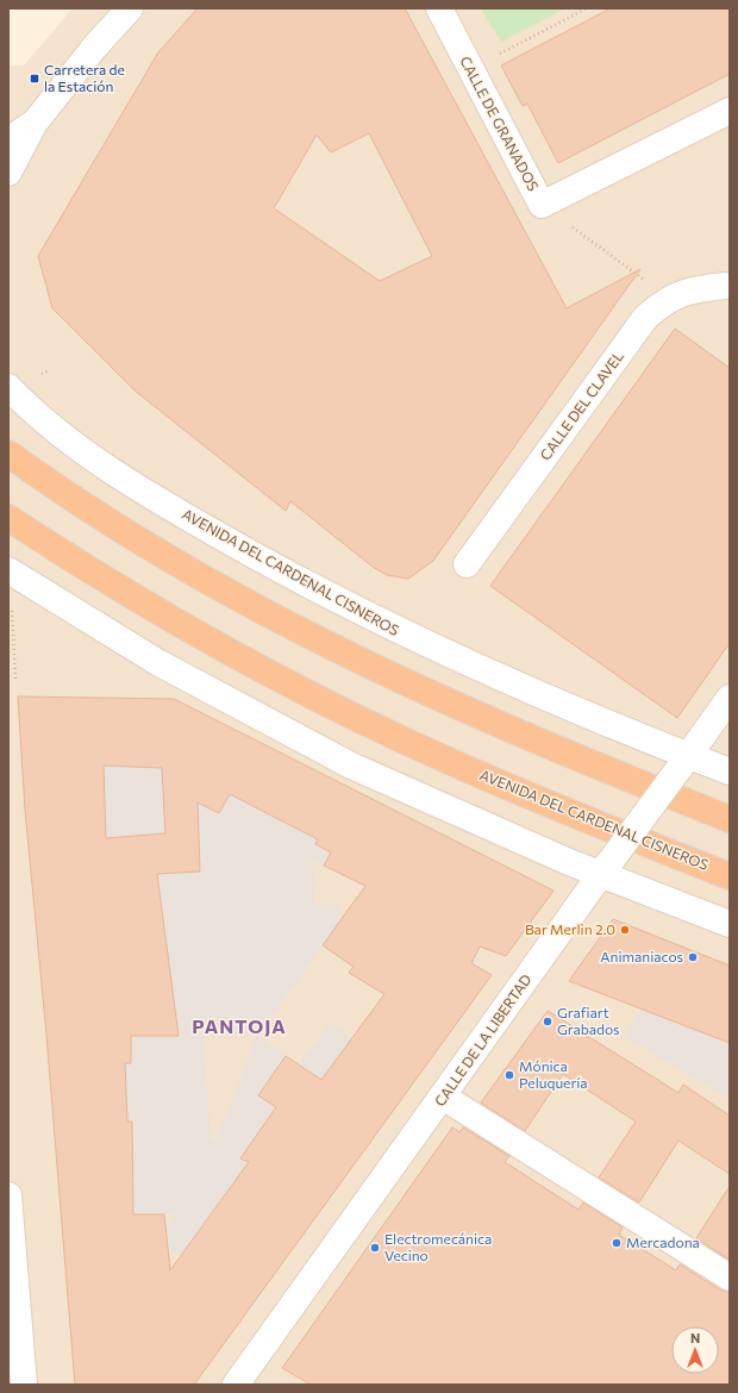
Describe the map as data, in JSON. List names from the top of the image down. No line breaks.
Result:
{"streets":{"highway":["AVENIDA DEL CARDENAL CISNEROS"],"street":["CALLE DE GRANADOS","CALLE DEL CLAVEL","CALLE DE LA LIBERTAD"]},"crossings":[["AVENIDA DEL CARDENAL CISNEROS","CALLE DE LA LIBERTAD"]],"districts":["PANTOJA"],"places":{"transit":["Carretera de la Estación"],"other":["Bar Merlin 2.0","Animaniacos","Grafiart Grabados","Mónica Peluquería","Mercadona","Electromecánica Vecino"]},"north":"top"}
